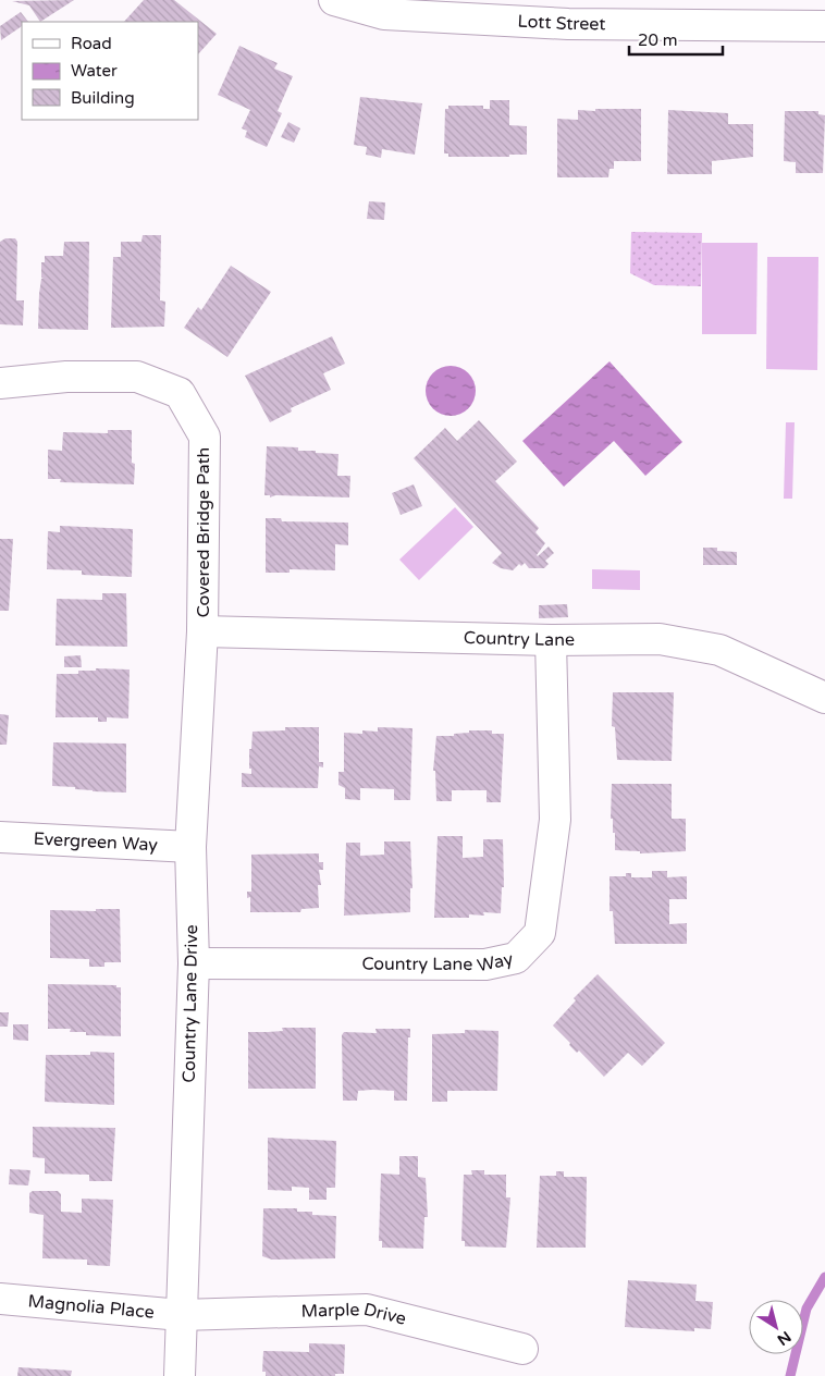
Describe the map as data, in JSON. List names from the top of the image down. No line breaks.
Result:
{"streets":{"street":["Lott Street","Covered Bridge Path","Country Lane","Evergreen Way","Country Lane Way","Country Lane Drive","Magnolia Place","Marple Drive"]},"crossings":[["Covered Bridge Path","Country Lane"],["Covered Bridge Path","Country Lane Drive"],["Country Lane","Country Lane Way"],["Country Lane","Country Lane Drive"],["Evergreen Way","Country Lane Drive"],["Country Lane Way","Country Lane Drive"],["Country Lane Drive","Magnolia Place"],["Country Lane Drive","Marple Drive"],["Magnolia Place","Marple Drive"]],"legend":["Road","Water","Building"],"scale_bar":"20 m","north":"bottom right"}
